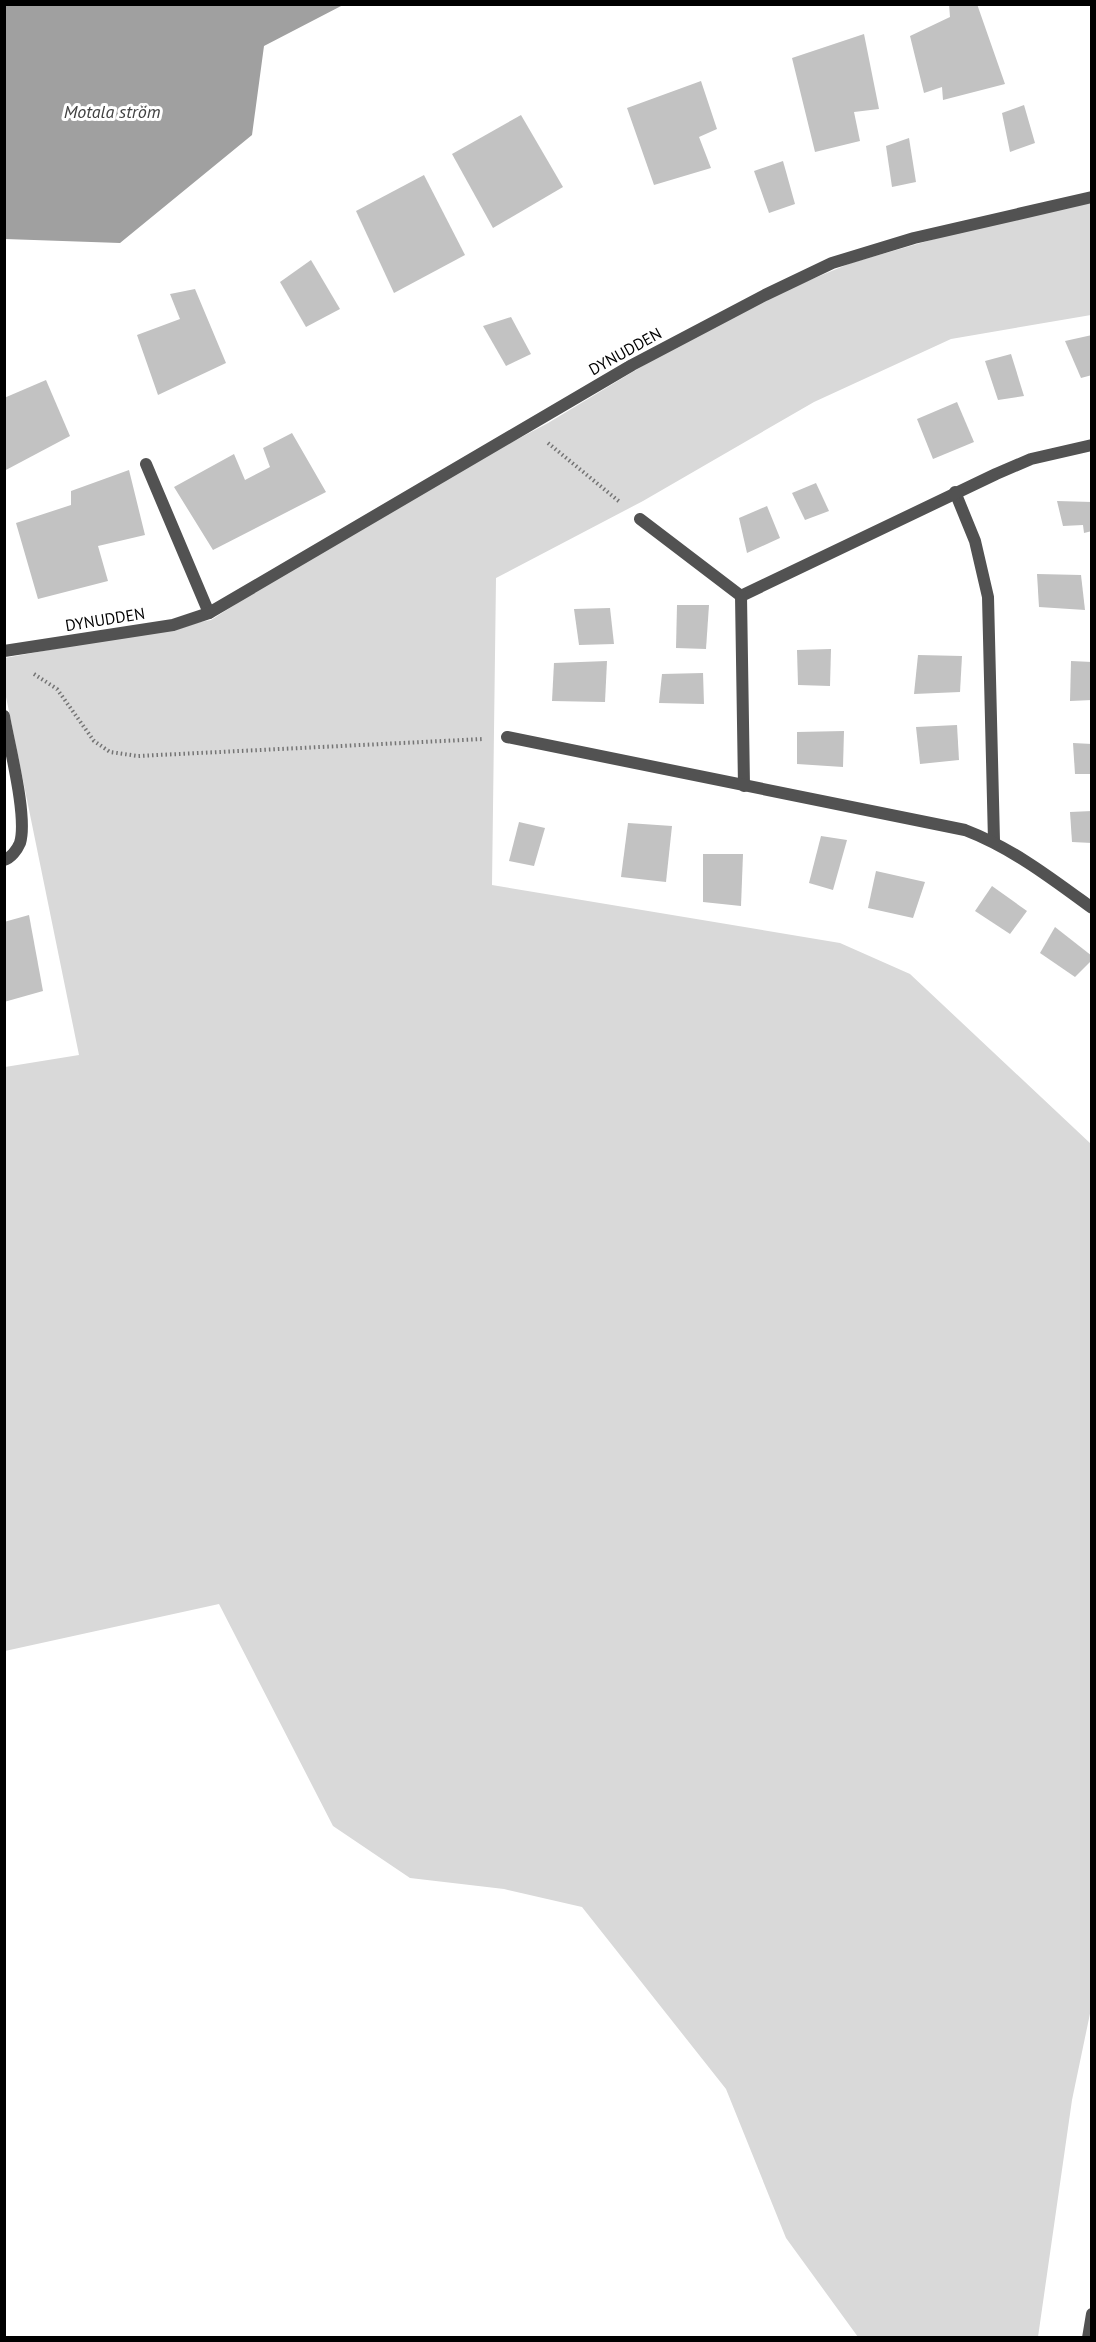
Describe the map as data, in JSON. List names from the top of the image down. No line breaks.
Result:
{"streets":{"street":["DYNUDDEN"]},"water":["Motala ström"]}
